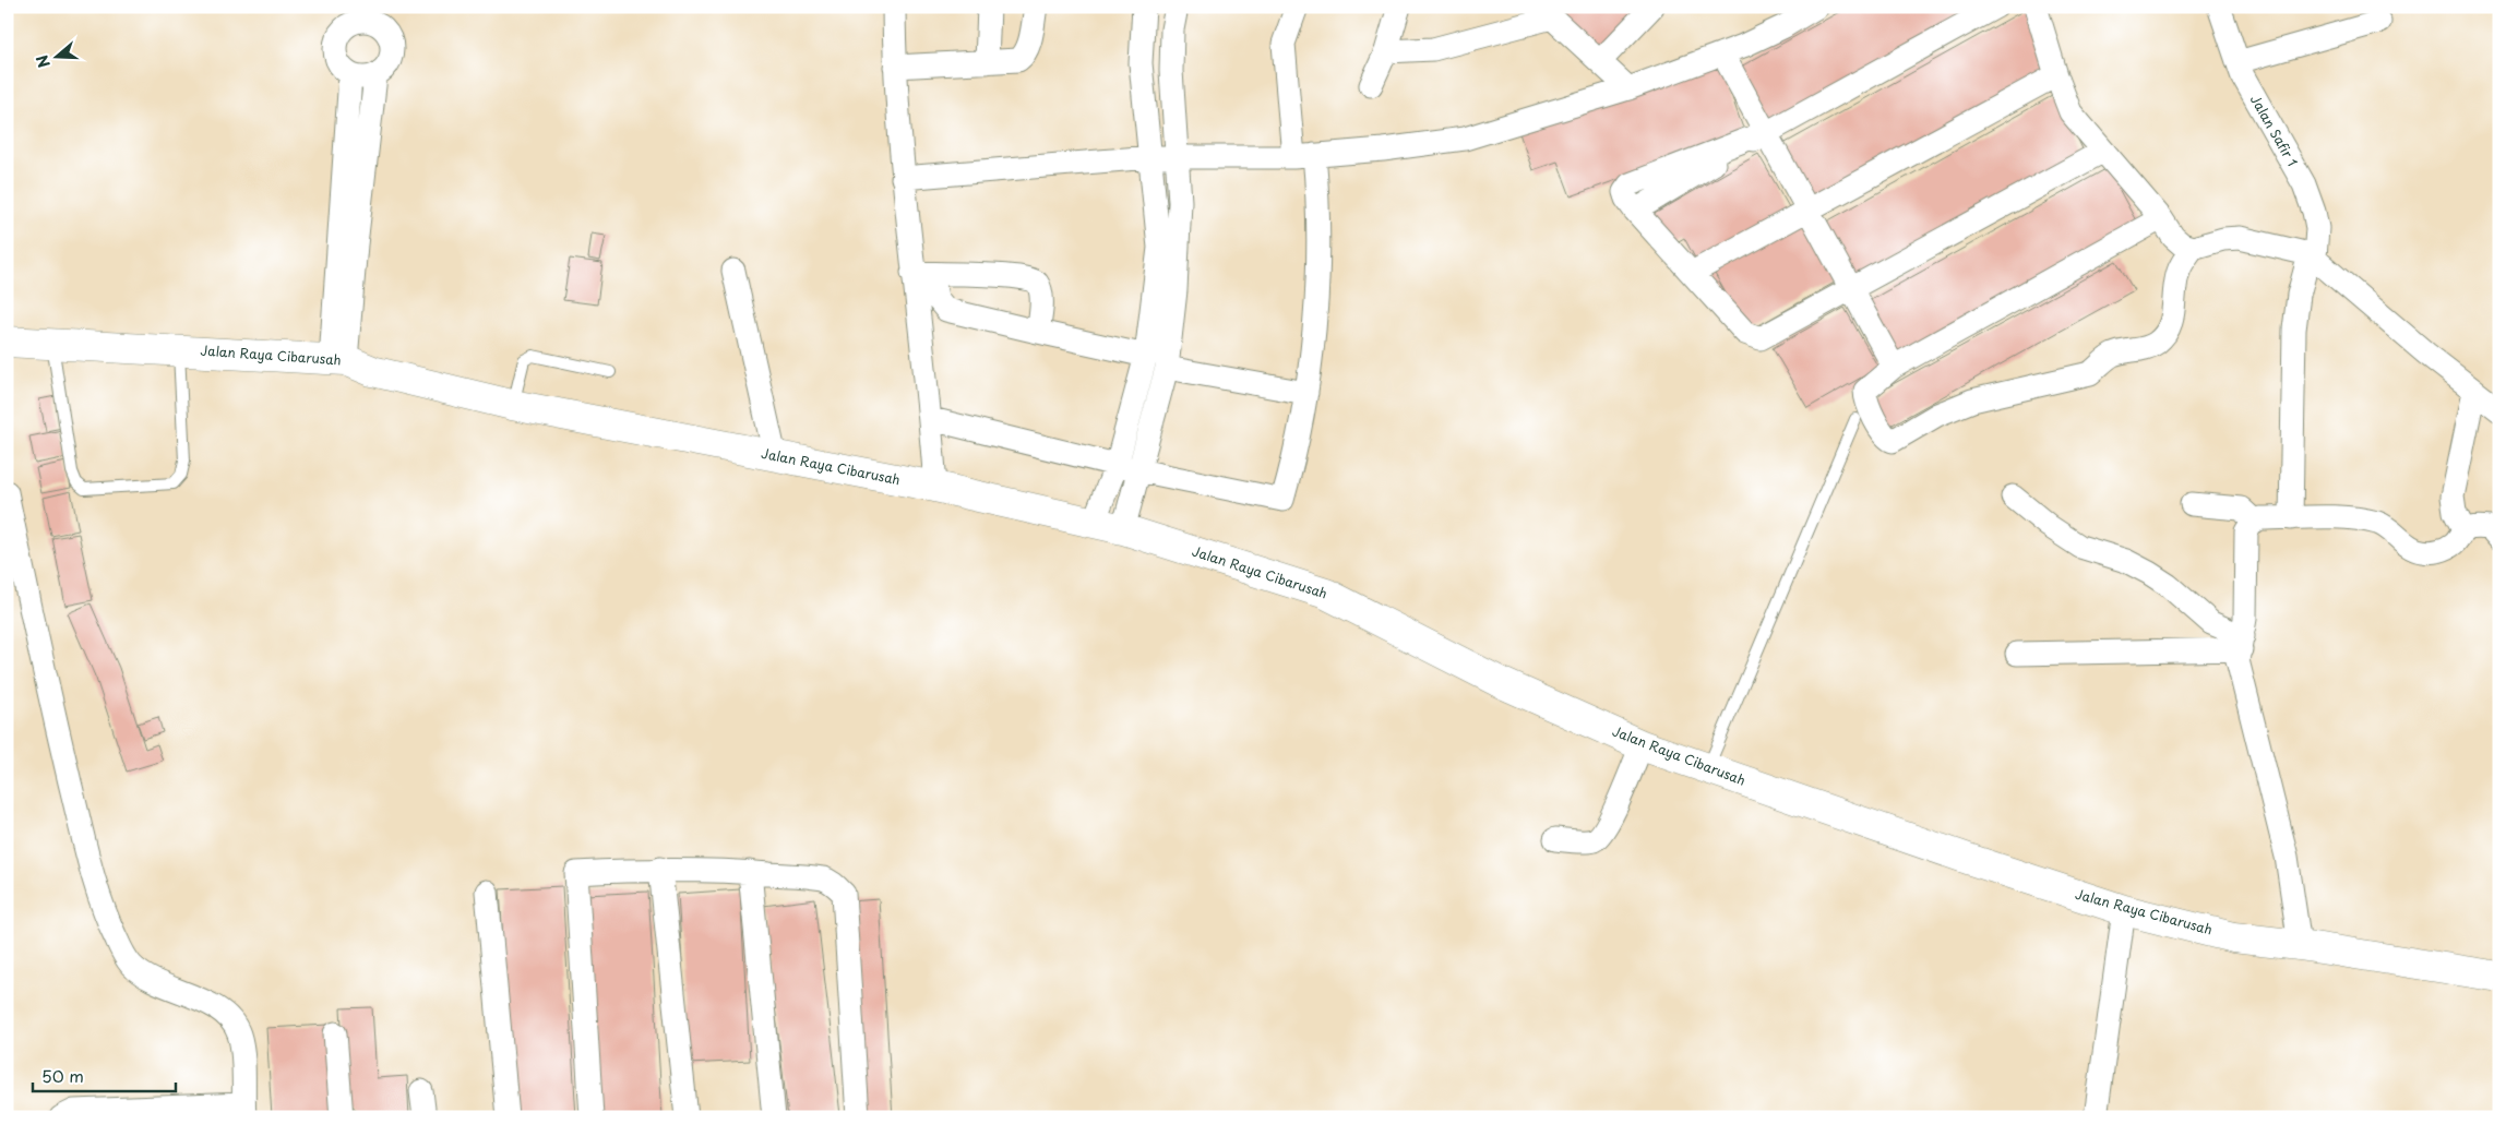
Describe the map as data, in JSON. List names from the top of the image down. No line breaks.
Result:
{"streets":{"main road":["Jalan Raya Cibarusah"],"street":["Jalan Safir 1"]},"scale_bar":"50 m","north":"left"}
